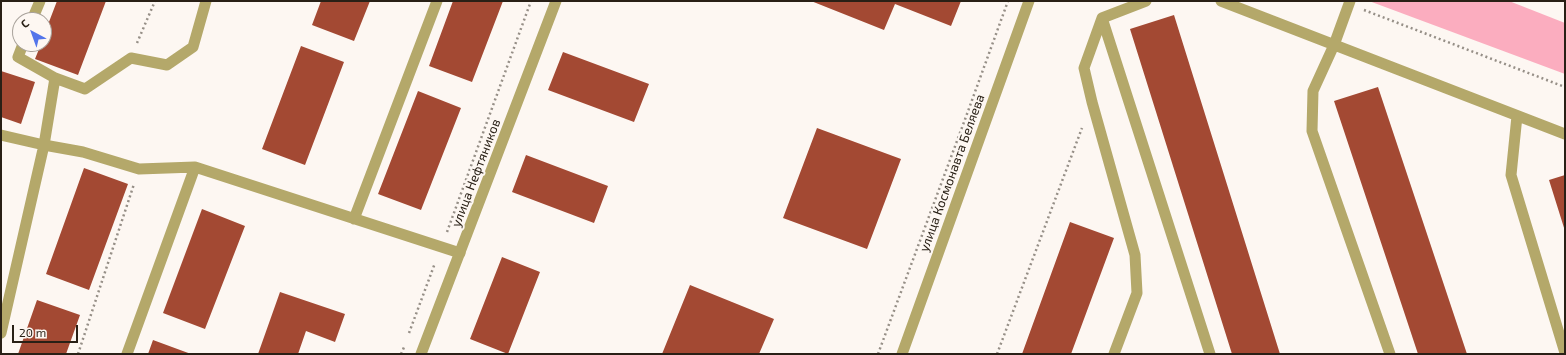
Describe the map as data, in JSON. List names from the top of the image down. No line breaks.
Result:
{"streets":{"street":["улица Нефтяников","улица Космонавта Беляева"]},"scale_bar":"20 m","north":"top left"}
